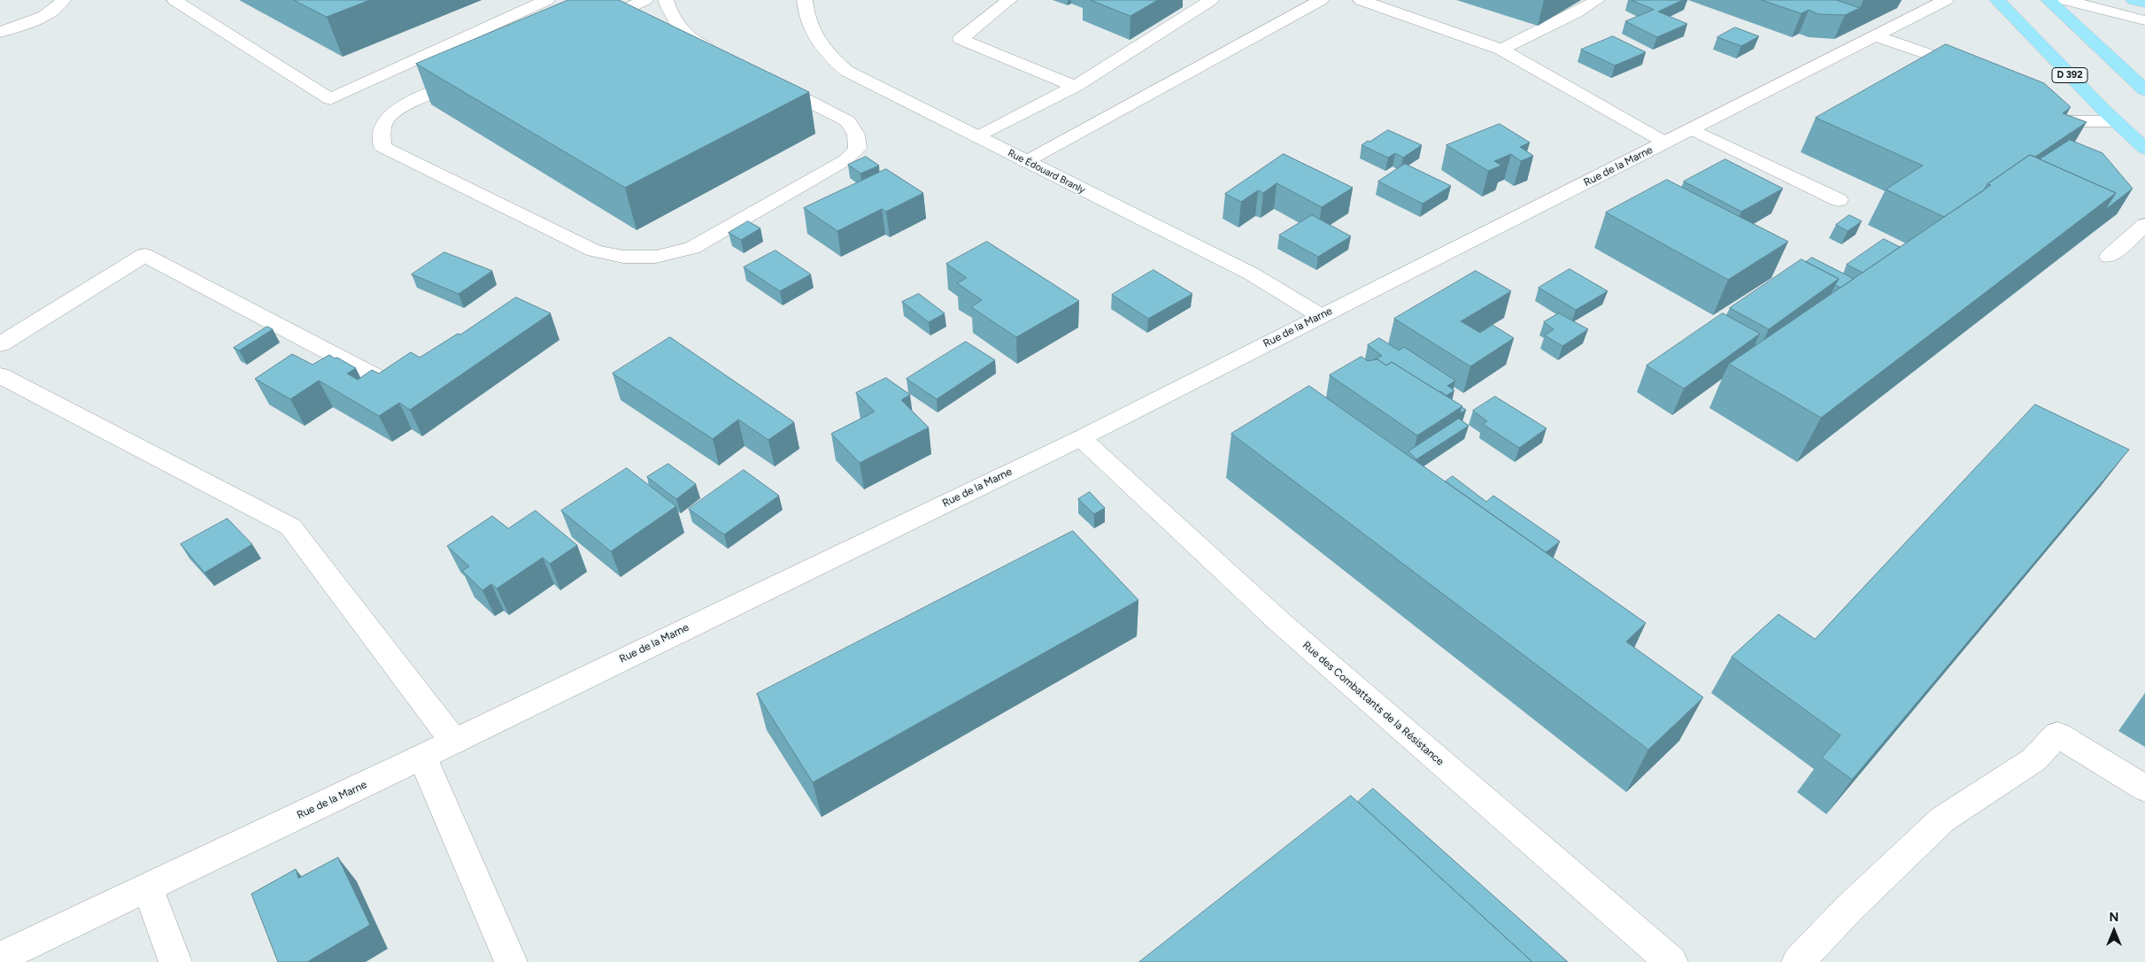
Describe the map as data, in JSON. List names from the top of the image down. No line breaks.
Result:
{"streets":{"main road":["D 392"],"street":["Rue de la Marne","Rue Édouard Branly","Rue des Combattants de la Résistance"]},"crossings":[["Rue de la Marne","Rue Édouard Branly"],["Rue de la Marne","Rue des Combattants de la Résistance"]],"north":"top"}
